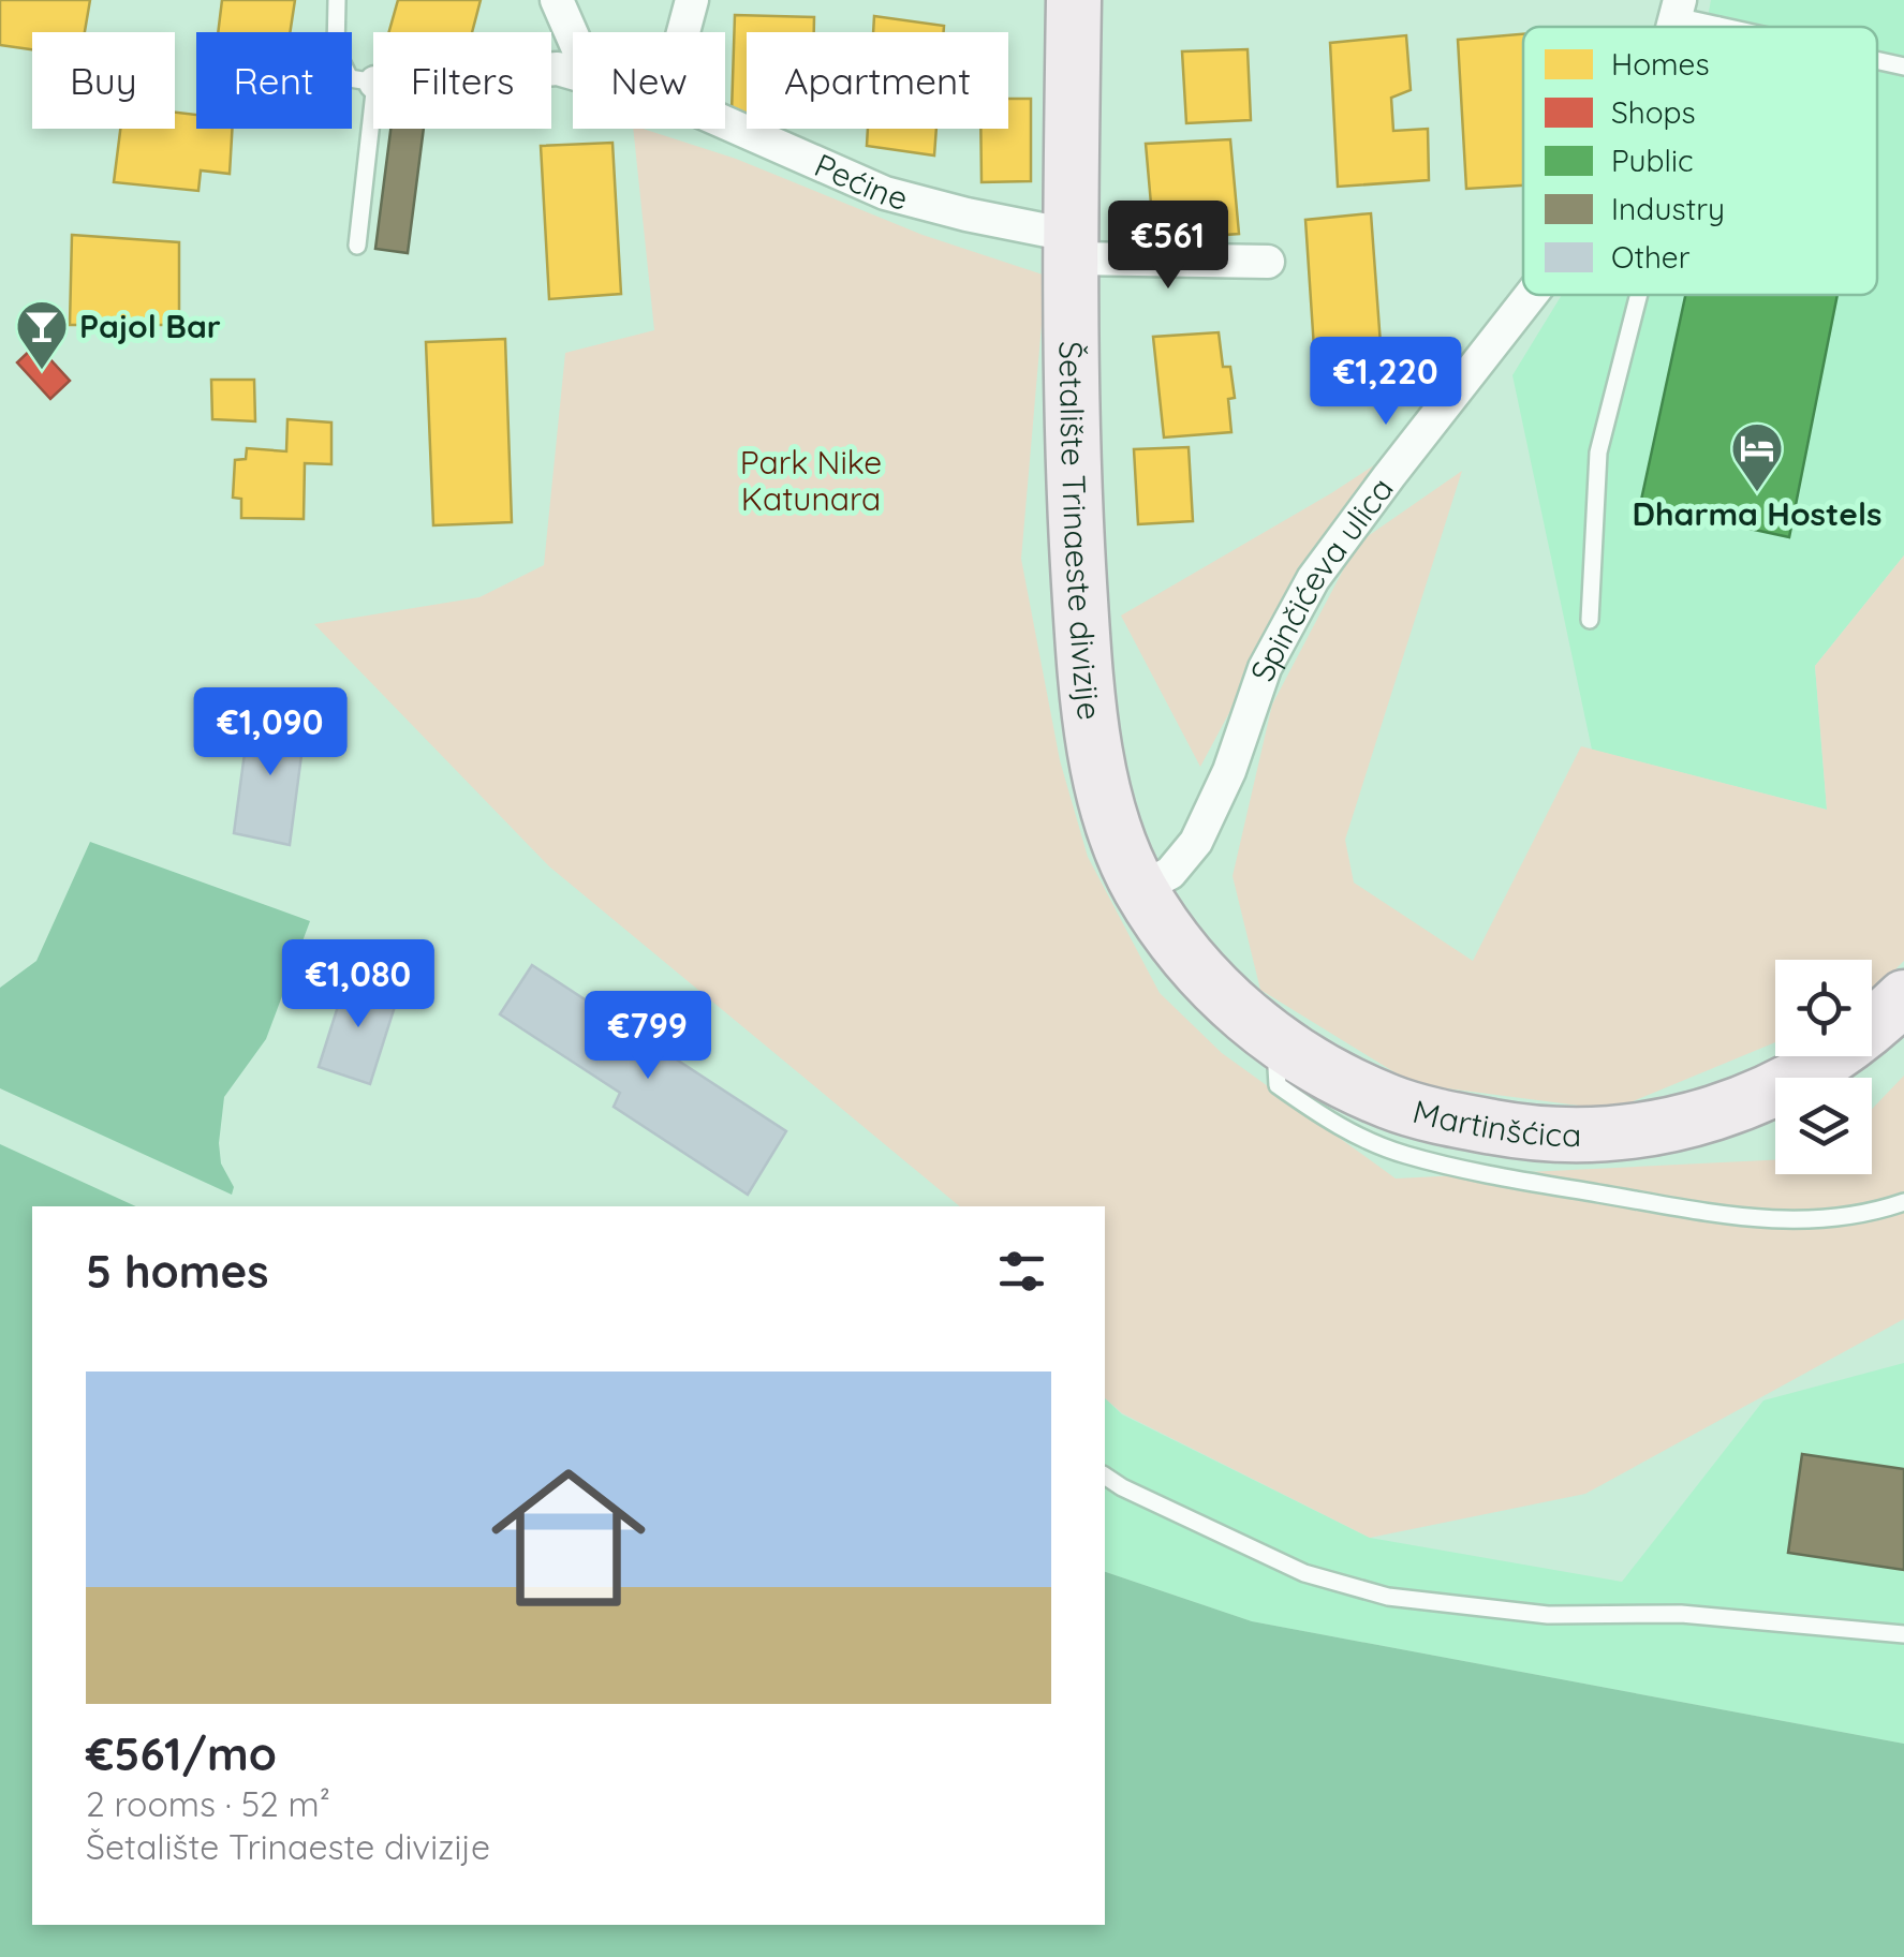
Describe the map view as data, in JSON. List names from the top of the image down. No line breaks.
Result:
{"streets":{"main road":["Šetalište Trinaeste divizije","Martinšćica"],"street":["Pećine","Spinčićeva ulica"]},"crossings":[["Pećine","Šetalište Trinaeste divizije"],["Šetalište Trinaeste divizije","Spinčićeva ulica"],["Šetalište Trinaeste divizije","Martinšćica"],["Spinčićeva ulica","Martinšćica"]],"parks":["Park Nike Katunara"],"places":{"bar":["Pajol Bar"],"hotel":["Dharma Hostels"]},"legend":["Homes","Shops","Public","Industry","Other"],"page":{"chip":["Buy","Rent","Filters","New","Apartment"],"price":["€561","€1,220","€1,090","€1,080","€799"],"heading":"5 homes","list":[{"name":"€561/mo","note":"2 rooms · 52 m² · Šetalište Trinaeste divizije"}]}}
